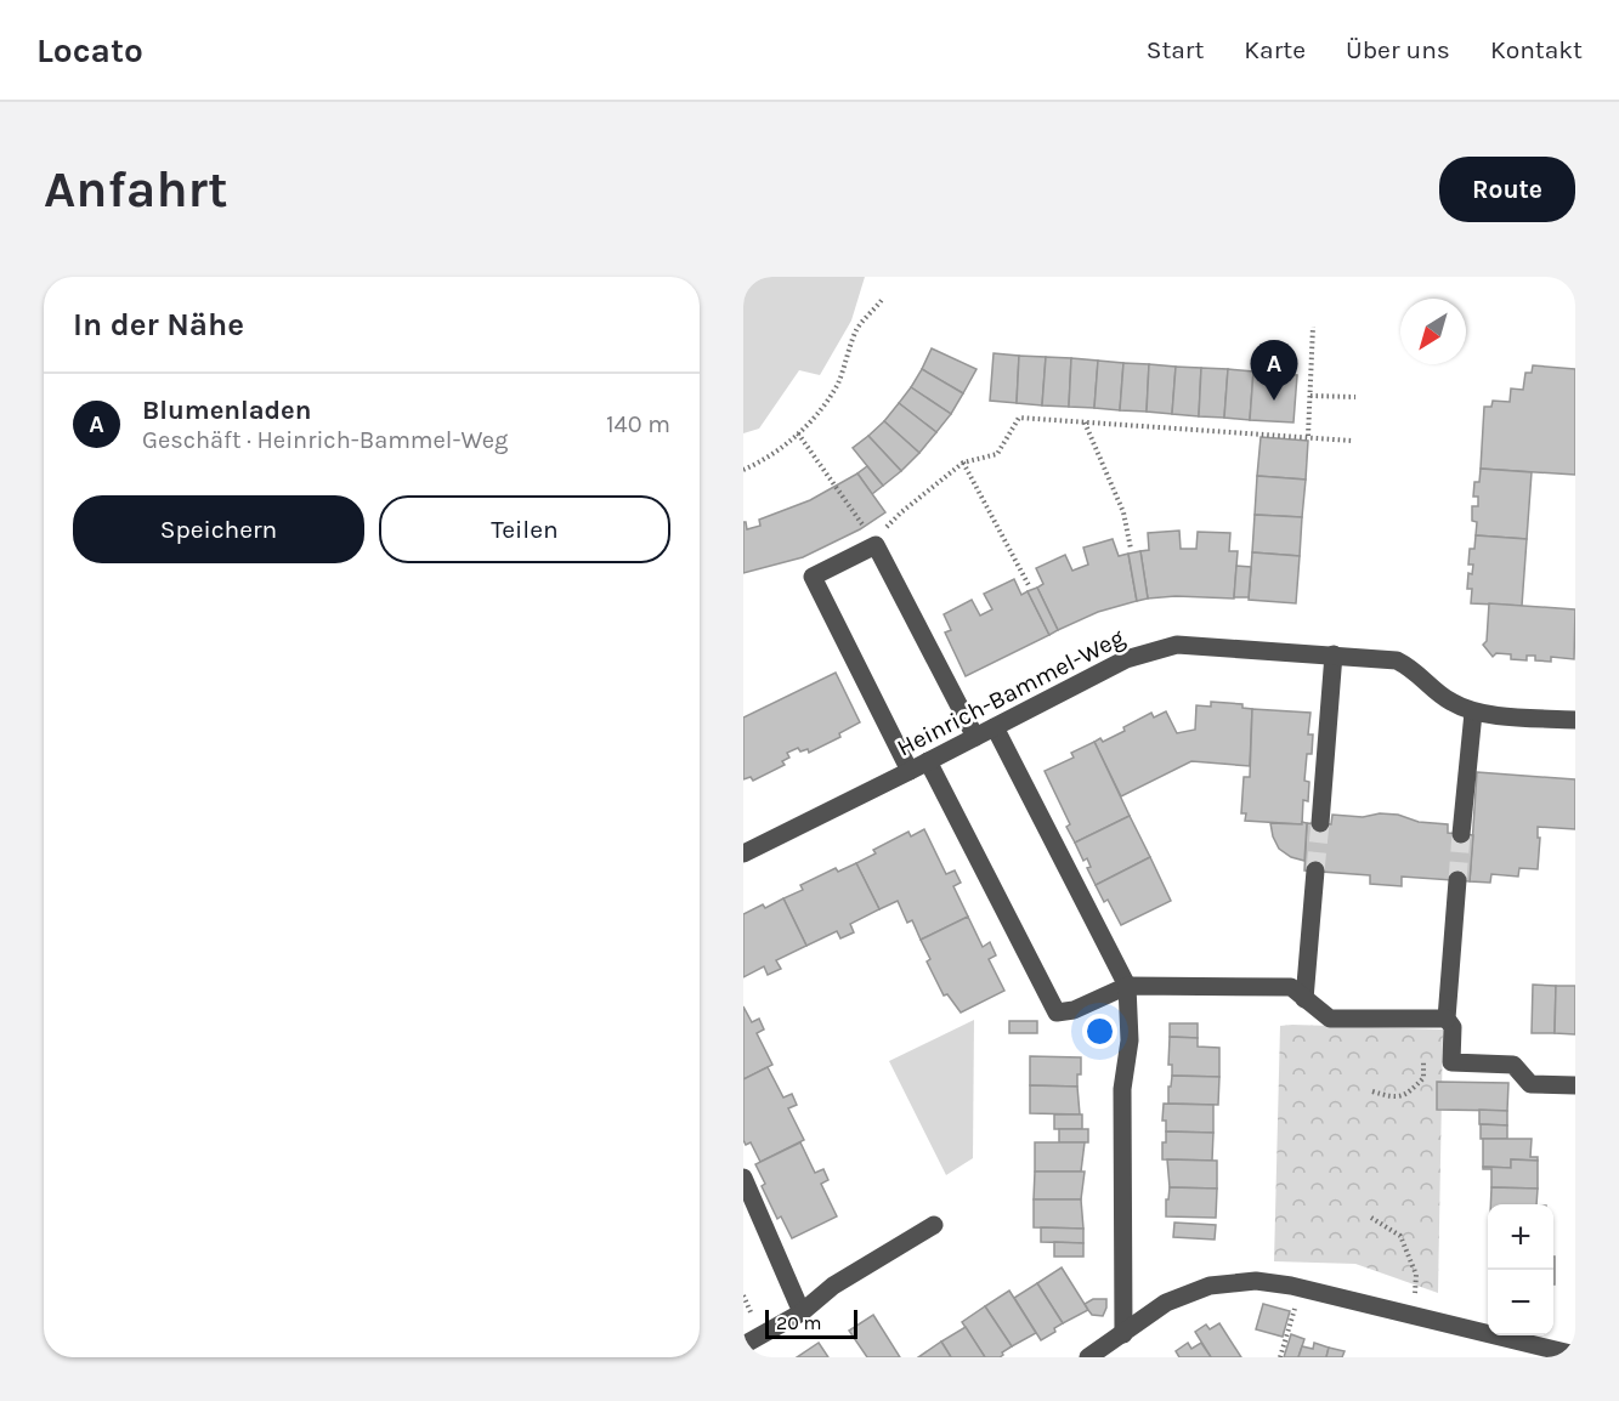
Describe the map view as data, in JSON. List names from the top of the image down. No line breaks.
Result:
{"streets":{"street":["Heinrich-Bammel-Weg"]},"scale_bar":"20 m","north":"bottom left","page":{"header":"Locato","nav":["Start","Karte","Über uns","Kontakt"],"buttons":["Route",["Speichern","Teilen"]],"title":"Anfahrt","heading":"In der Nähe","pins":"A","list":[{"mark":"A","name":"Blumenladen","note":"Geschäft · Heinrich-Bammel-Weg","value":"140 m"}],"map_buttons":["+","−"],"scale":"20 m"}}
